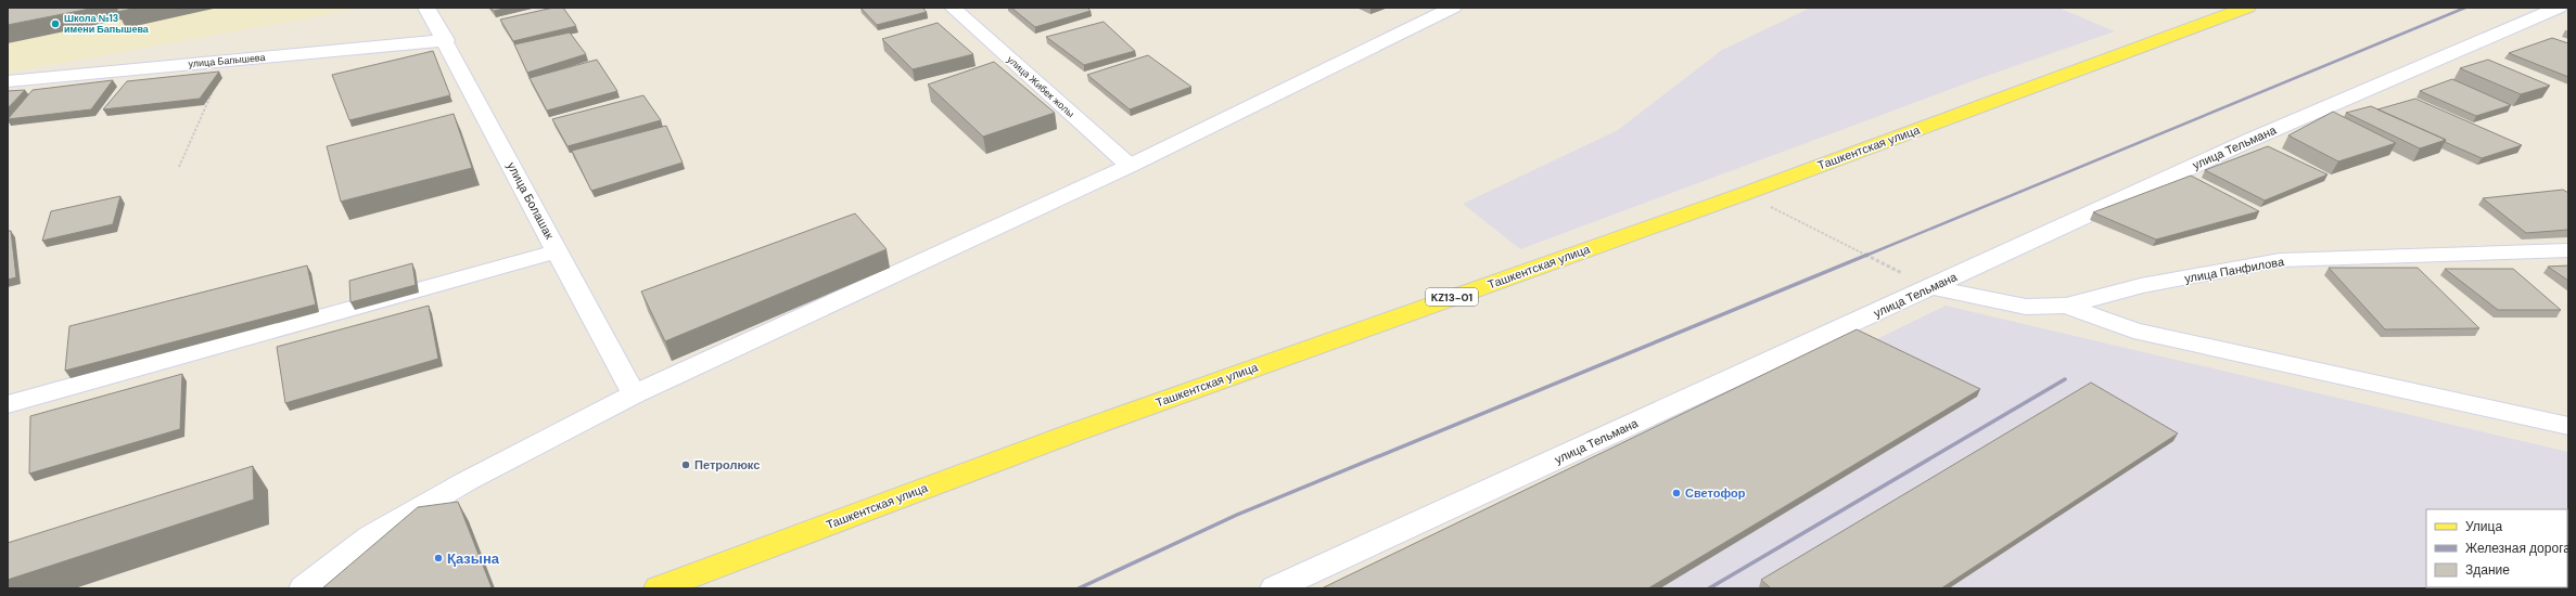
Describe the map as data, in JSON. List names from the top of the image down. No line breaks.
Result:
{"streets":{"main road":["Ташкентская улица","KZ13-01"],"street":["улица Бапышева","улица Жибек жолы","улица Тельмана","улица Болашак","улица Панфилова"]},"crossings":[["улица Бапышева","улица Болашак"],["улица Тельмана","улица Панфилова"]],"places":["Школа №13 имени Бапышева","Петролюкс","Светофор","Қазына"],"legend":["Улица","Железная дорога","Здание"]}
